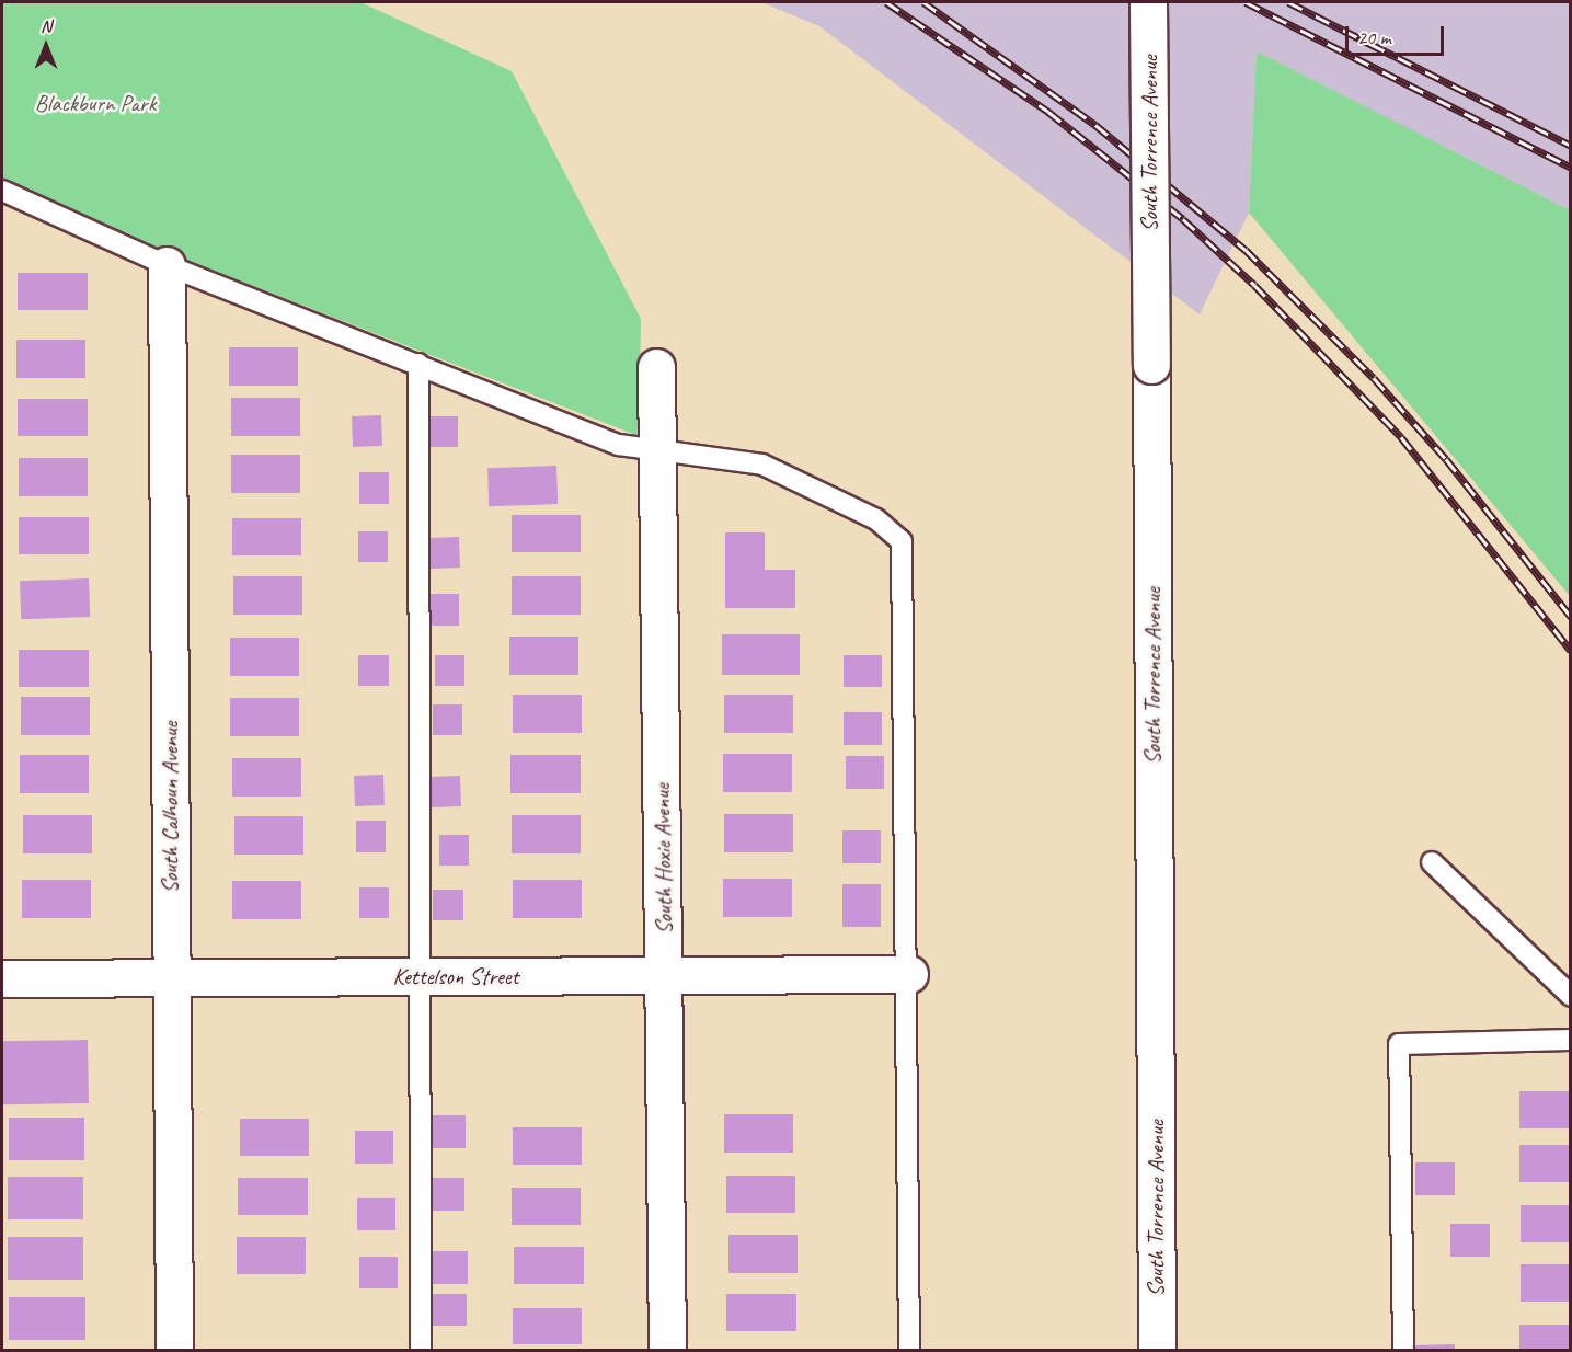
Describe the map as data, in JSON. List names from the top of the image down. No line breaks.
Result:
{"streets":{"street":["South Torrence Avenue","South Calhoun Avenue","South Hoxie Avenue","Kettelson Street"]},"crossings":[["South Calhoun Avenue","Kettelson Street"],["South Hoxie Avenue","Kettelson Street"]],"parks":["Blackburn Park"],"scale_bar":"20 m","north":"top"}
